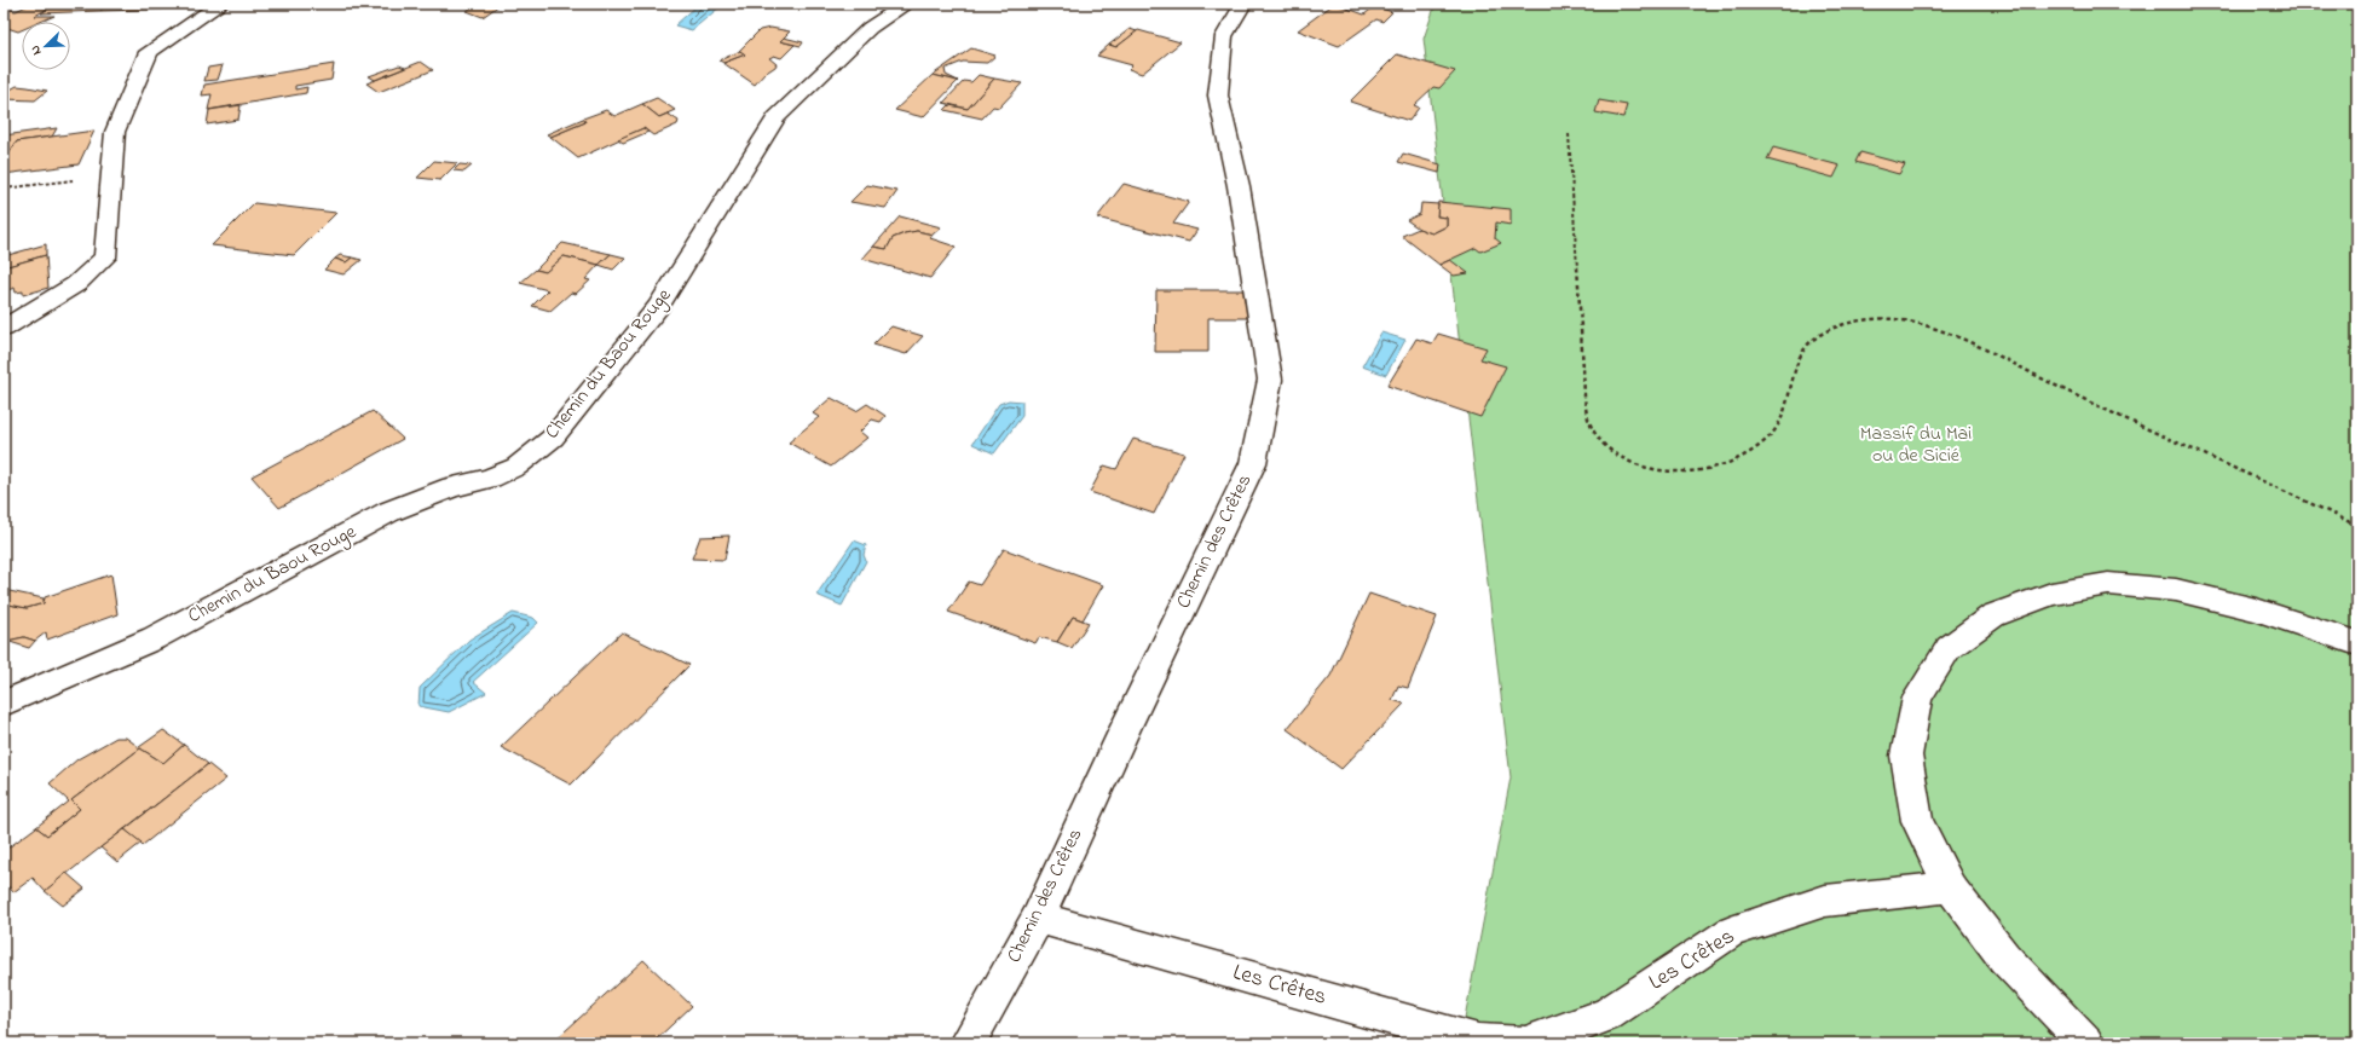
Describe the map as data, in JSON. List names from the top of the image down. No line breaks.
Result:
{"streets":{"street":["Chemin du Baou Rouge","Chemin des Crêtes","Les Crêtes"]},"crossings":[["Chemin des Crêtes","Les Crêtes"]],"parks":["Massif du Mai ou de Sicié"],"north":"bottom left"}
